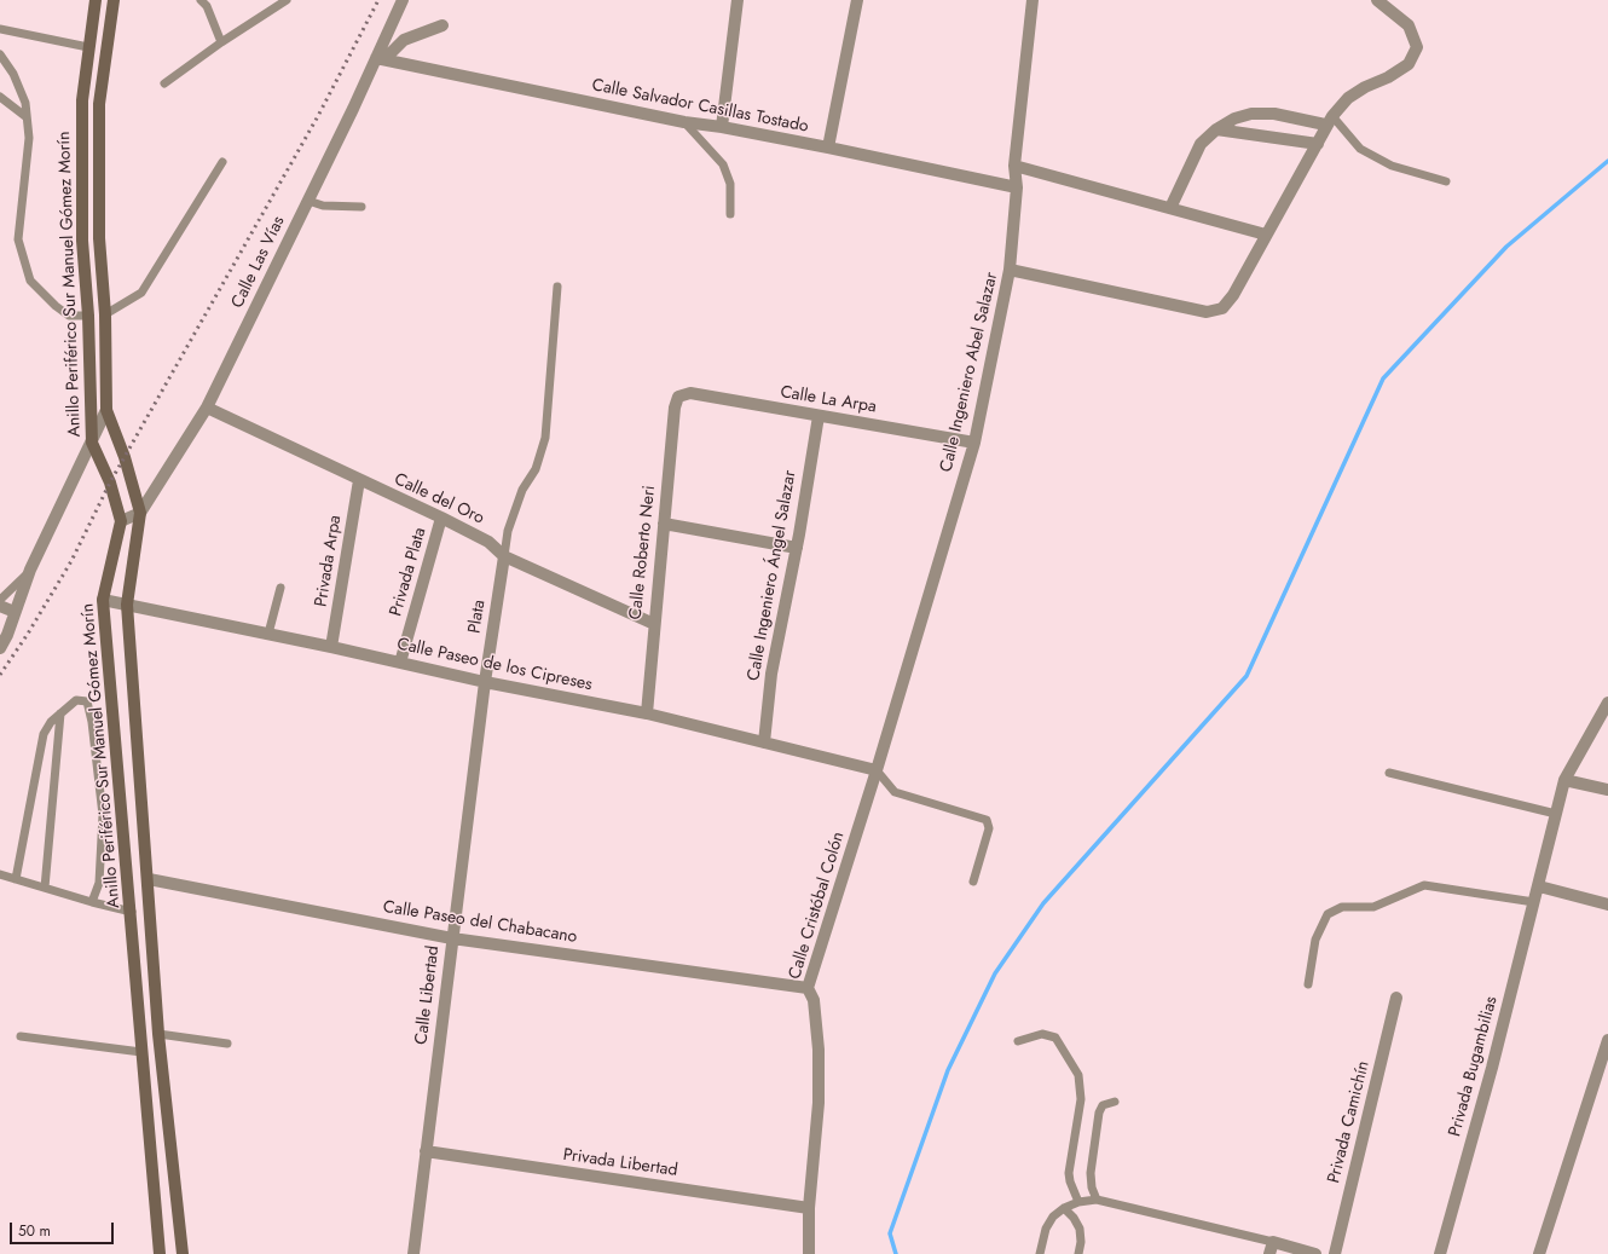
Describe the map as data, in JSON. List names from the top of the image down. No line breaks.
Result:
{"streets":{"street":["Calle Salvador Casillas Tostado","Calle Las Vías","Anillo Periférico Sur Manuel Gómez Morín","Calle Ingeniero Abel Salazar","Calle La Arpa","Calle del Oro","Calle Roberto Neri","Privada Arpa","Privada Plata","Calle Ingeniero Ángel Salazar","Plata","Calle Paseo de los Cipreses","Calle Cristóbal Colón","Calle Paseo del Chabacano","Calle Libertad","Privada Bugambilias","Privada Camichín","Privada Libertad"]},"crossings":[["Calle Salvador Casillas Tostado","Calle Las Vías"],["Calle Salvador Casillas Tostado","Calle Ingeniero Abel Salazar"],["Calle Las Vías","Anillo Periférico Sur Manuel Gómez Morín"],["Calle Las Vías","Calle del Oro"],["Anillo Periférico Sur Manuel Gómez Morín","Calle Paseo de los Cipreses"],["Anillo Periférico Sur Manuel Gómez Morín","Calle Paseo del Chabacano"],["Calle Ingeniero Abel Salazar","Calle La Arpa"],["Calle Ingeniero Abel Salazar","Calle Paseo de los Cipreses"],["Calle Ingeniero Abel Salazar","Calle Cristóbal Colón"],["Calle La Arpa","Calle Roberto Neri"],["Calle La Arpa","Calle Ingeniero Ángel Salazar"],["Calle del Oro","Calle Roberto Neri"],["Calle del Oro","Privada Arpa"],["Calle del Oro","Privada Plata"],["Calle del Oro","Plata"],["Calle Roberto Neri","Calle Paseo de los Cipreses"],["Privada Arpa","Calle Paseo de los Cipreses"],["Privada Plata","Calle Paseo de los Cipreses"],["Calle Ingeniero Ángel Salazar","Calle Paseo de los Cipreses"],["Plata","Calle Paseo de los Cipreses"],["Plata","Calle Libertad"],["Calle Paseo de los Cipreses","Calle Cristóbal Colón"],["Calle Paseo de los Cipreses","Calle Libertad"],["Calle Cristóbal Colón","Calle Paseo del Chabacano"],["Calle Cristóbal Colón","Privada Libertad"],["Calle Paseo del Chabacano","Calle Libertad"],["Calle Libertad","Privada Libertad"]],"scale_bar":"50 m"}
